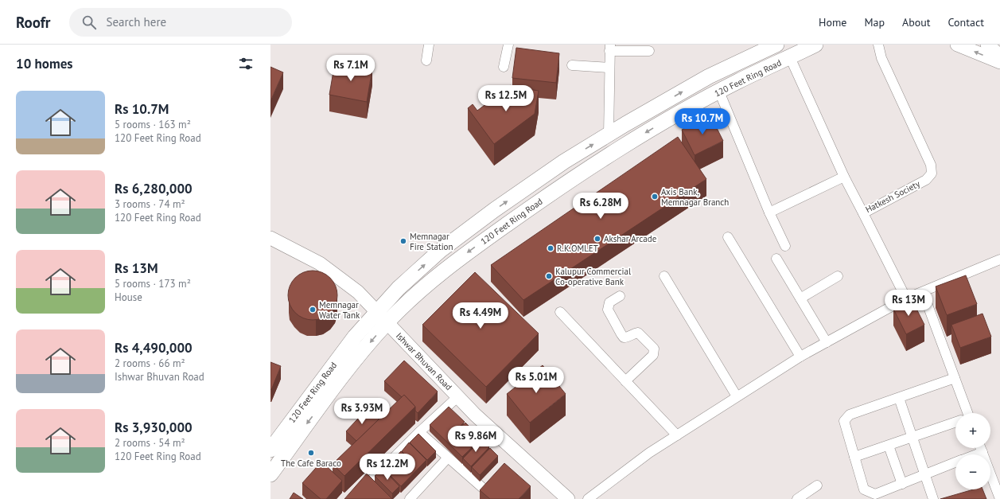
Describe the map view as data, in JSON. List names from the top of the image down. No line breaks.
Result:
{"streets":{"main road":["120 Feet Ring Road"],"street":["Hatkesh Society","Ishwar Bhuvan Road"]},"crossings":[["120 Feet Ring Road","Hatkesh Society"],["120 Feet Ring Road","Ishwar Bhuvan Road"]],"places":["Axis Bank, Memnagar Branch","Akshar Arcade","Memnagar Fire Station","R.K.OMLET","Kalupur Commercial Co-operative Bank","Memnagar Water Tank","The Cafe Baraco"],"page":{"header":"Roofr","search":"Search here","nav":["Home","Map","About","Contact"],"heading":"10 homes","price":["Rs 7.1M","Rs 12.5M","Rs 10.7M","Rs 6.28M","Rs 13M","Rs 4.49M","Rs 5.01M","Rs 3.93M","Rs 9.86M","Rs 12.2M"],"list":[{"name":"Rs 10.7M","note":"5 rooms · 163 m² · 120 Feet Ring Road"},{"name":"Rs 6,280,000","note":"3 rooms · 74 m² · 120 Feet Ring Road"},{"name":"Rs 13M","note":"5 rooms · 173 m² · House"},{"name":"Rs 4,490,000","note":"2 rooms · 66 m² · Ishwar Bhuvan Road"},{"name":"Rs 3,930,000","note":"2 rooms · 54 m² · 120 Feet Ring Road"}],"map_buttons":["+","−"]}}
